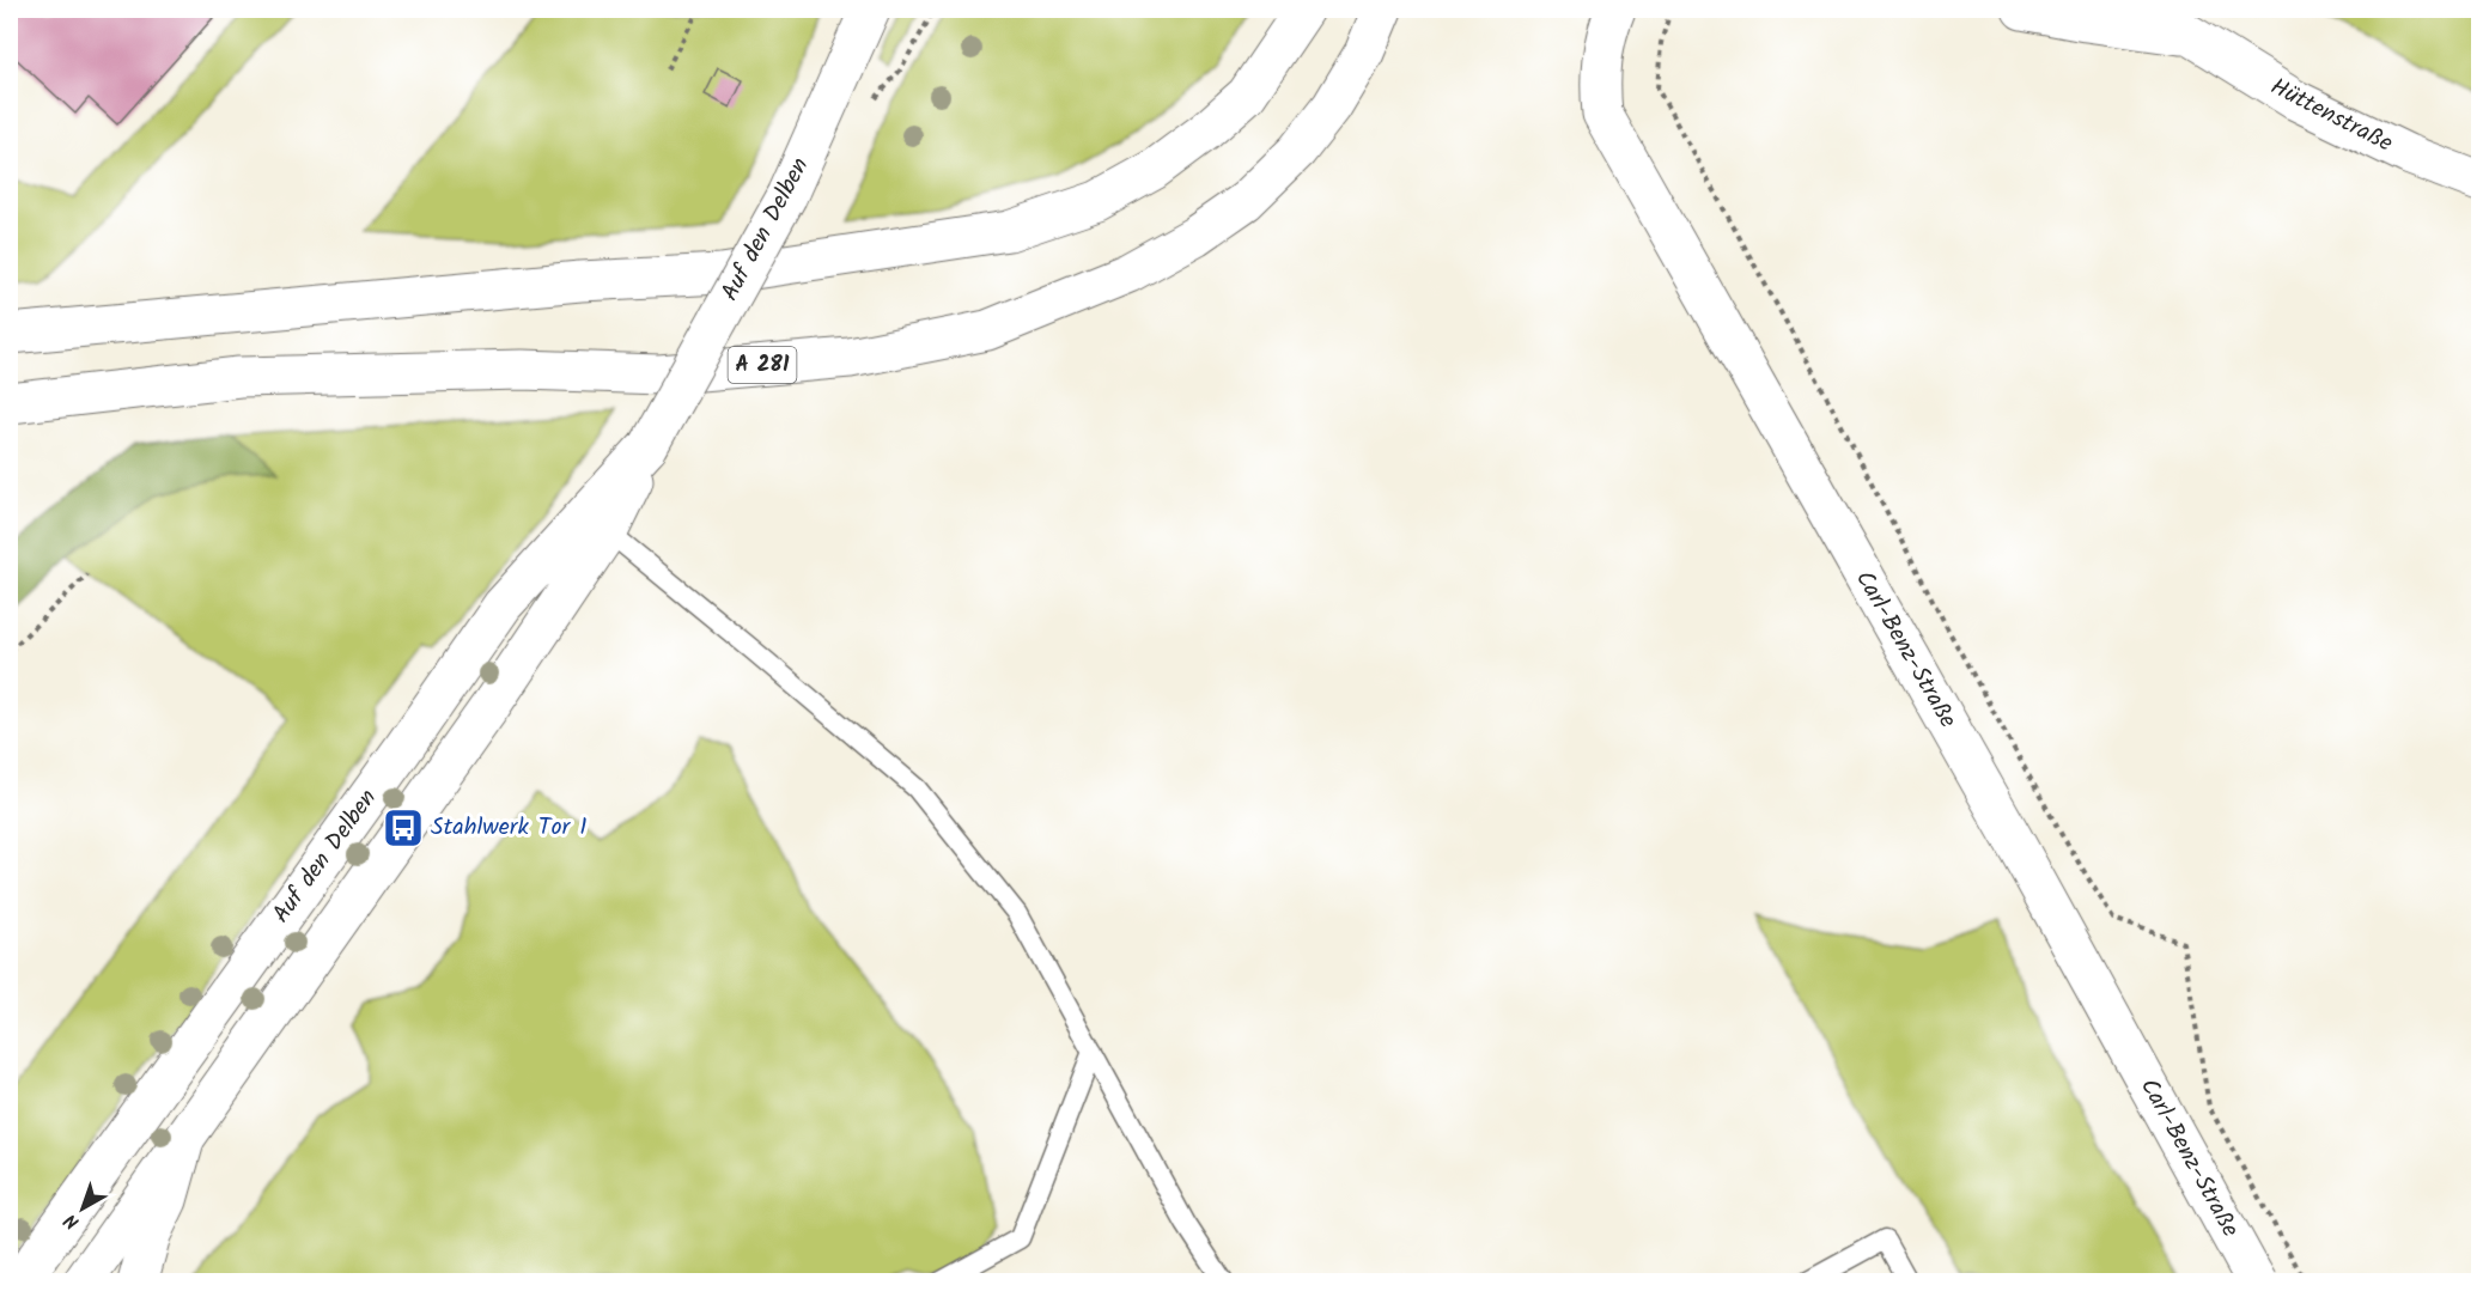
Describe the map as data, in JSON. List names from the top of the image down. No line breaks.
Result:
{"streets":{"main road":["Hüttenstraße","Auf den Delben","A 281","Carl-Benz-Straße"]},"places":{"bus stop":["Stahlwerk Tor 1"]},"north":"bottom left"}
